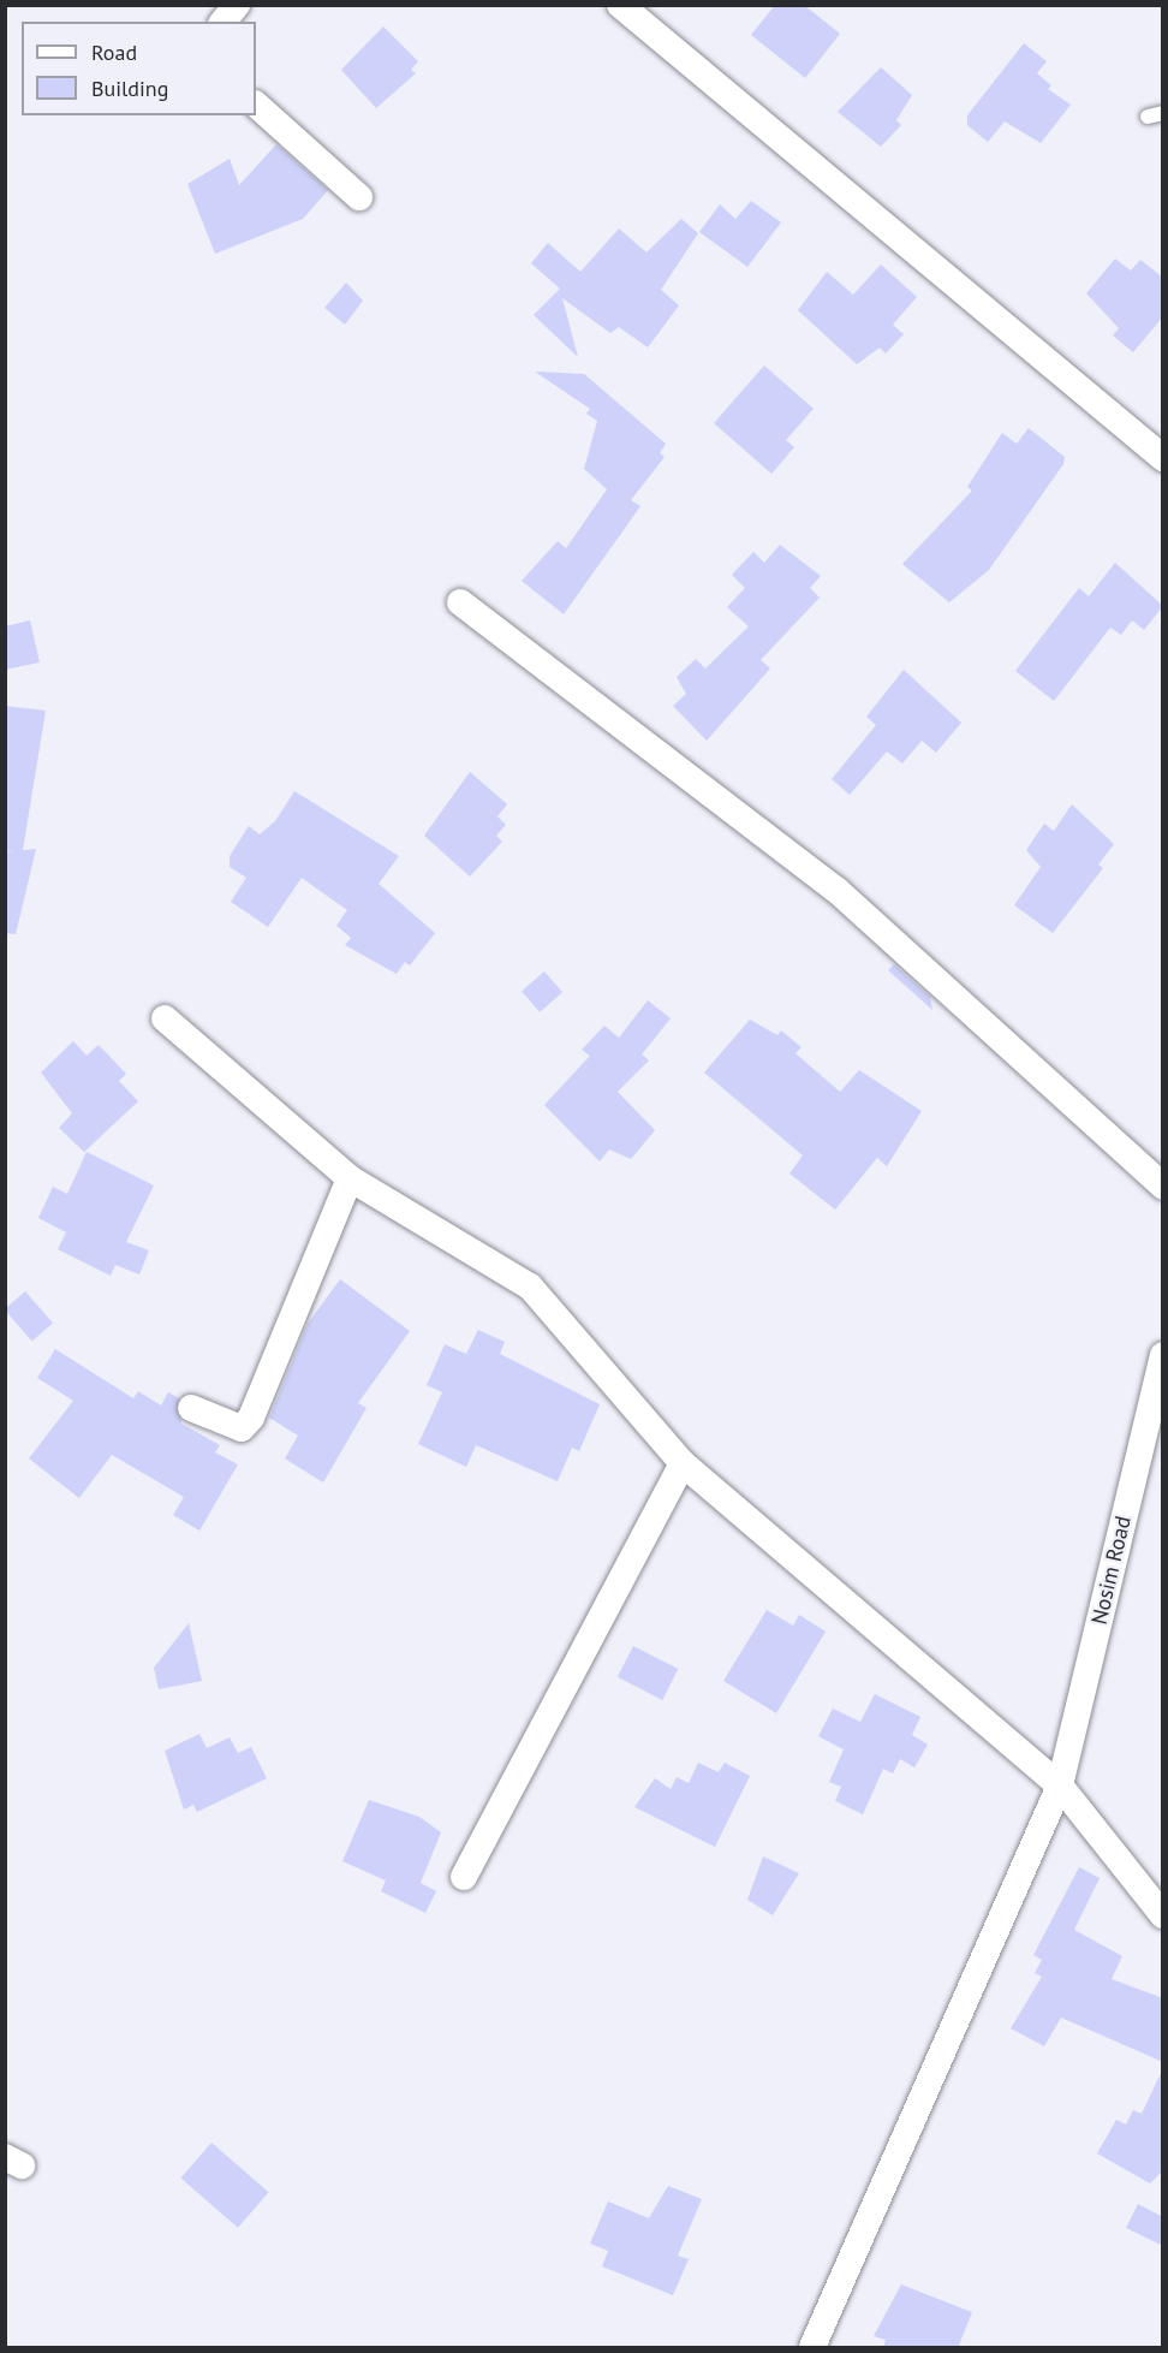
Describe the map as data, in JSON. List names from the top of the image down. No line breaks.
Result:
{"streets":{"street":["Nosim Road"]},"legend":["Road","Building"]}
